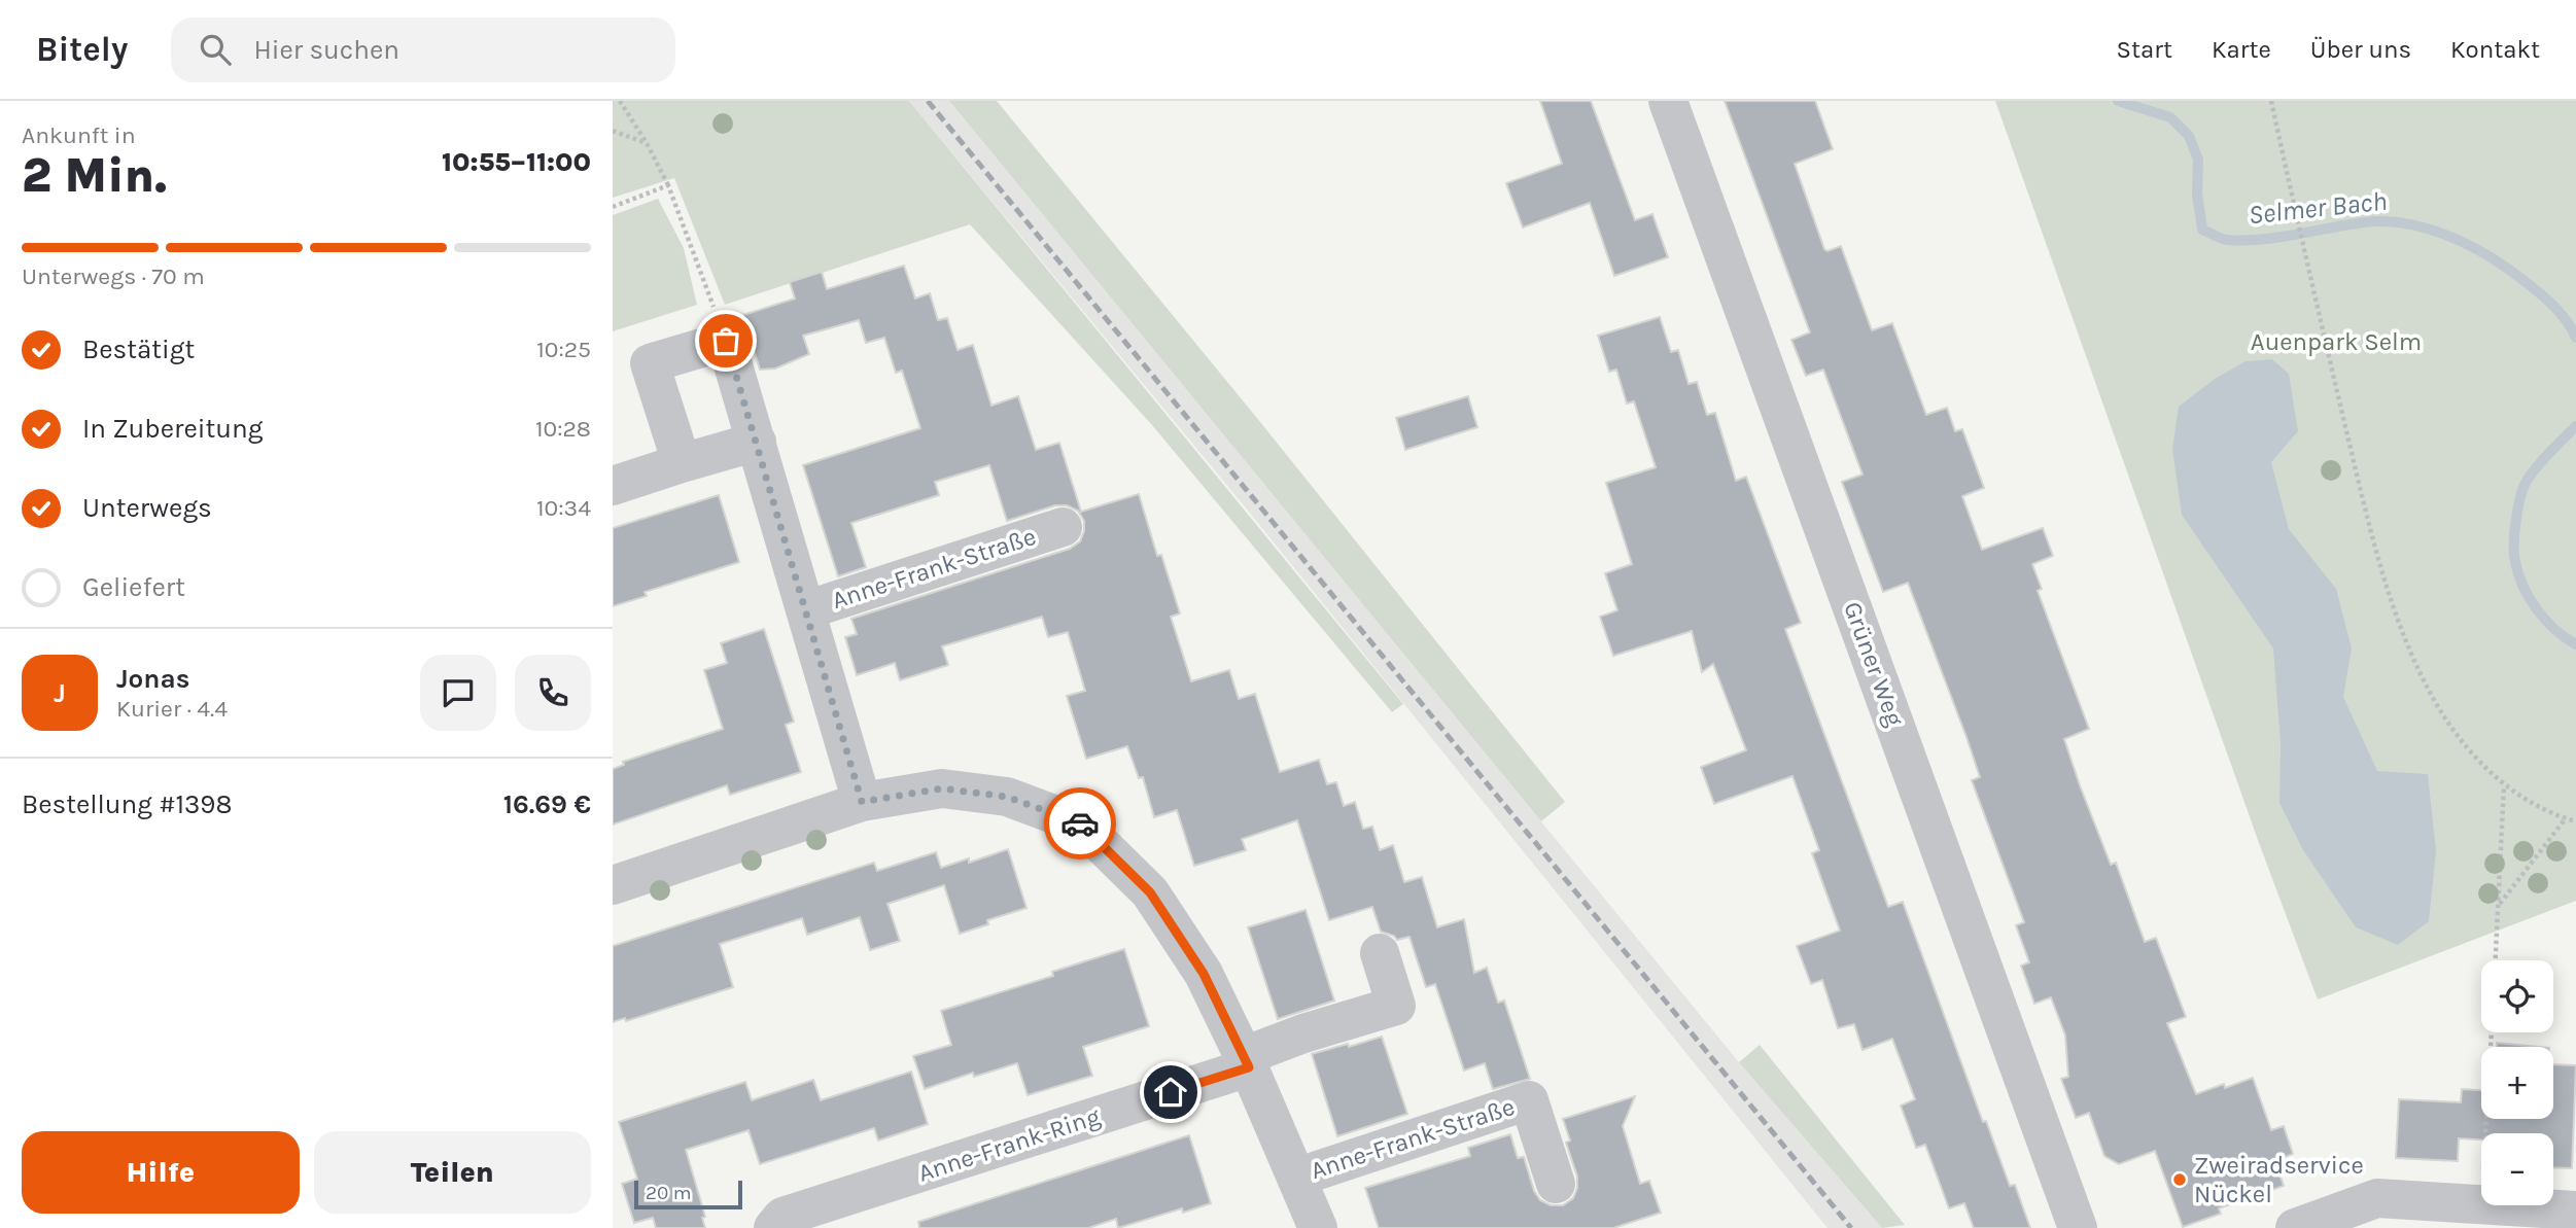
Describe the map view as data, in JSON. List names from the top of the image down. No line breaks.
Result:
{"streets":{"street":["Anne-Frank-Straße","Grüner Weg","Anne-Frank-Ring"]},"crossings":[["Anne-Frank-Straße","Anne-Frank-Ring"]],"water":["Selmer Bach"],"parks":["Auenpark Selm"],"places":["Zweiradservice Nückel"],"scale_bar":"20 m","page":{"header":"Bitely","search":"Hier suchen","nav":["Start","Karte","Über uns","Kontakt"],"heading":["2 Min.","Ankunft in","10:55–11:00"],"panel":["Jonas","Kurier · 4.4","Bestellung #1398","16.69 €"],"bar":"Unterwegs · 70 m","list":[["Bestätigt","10:25"],["In Zubereitung","10:28"],["Unterwegs","10:34"],"Geliefert"],"round":"J","map_buttons":["+","−"],"buttons":["Hilfe","Teilen"],"scale":"20 m"}}
